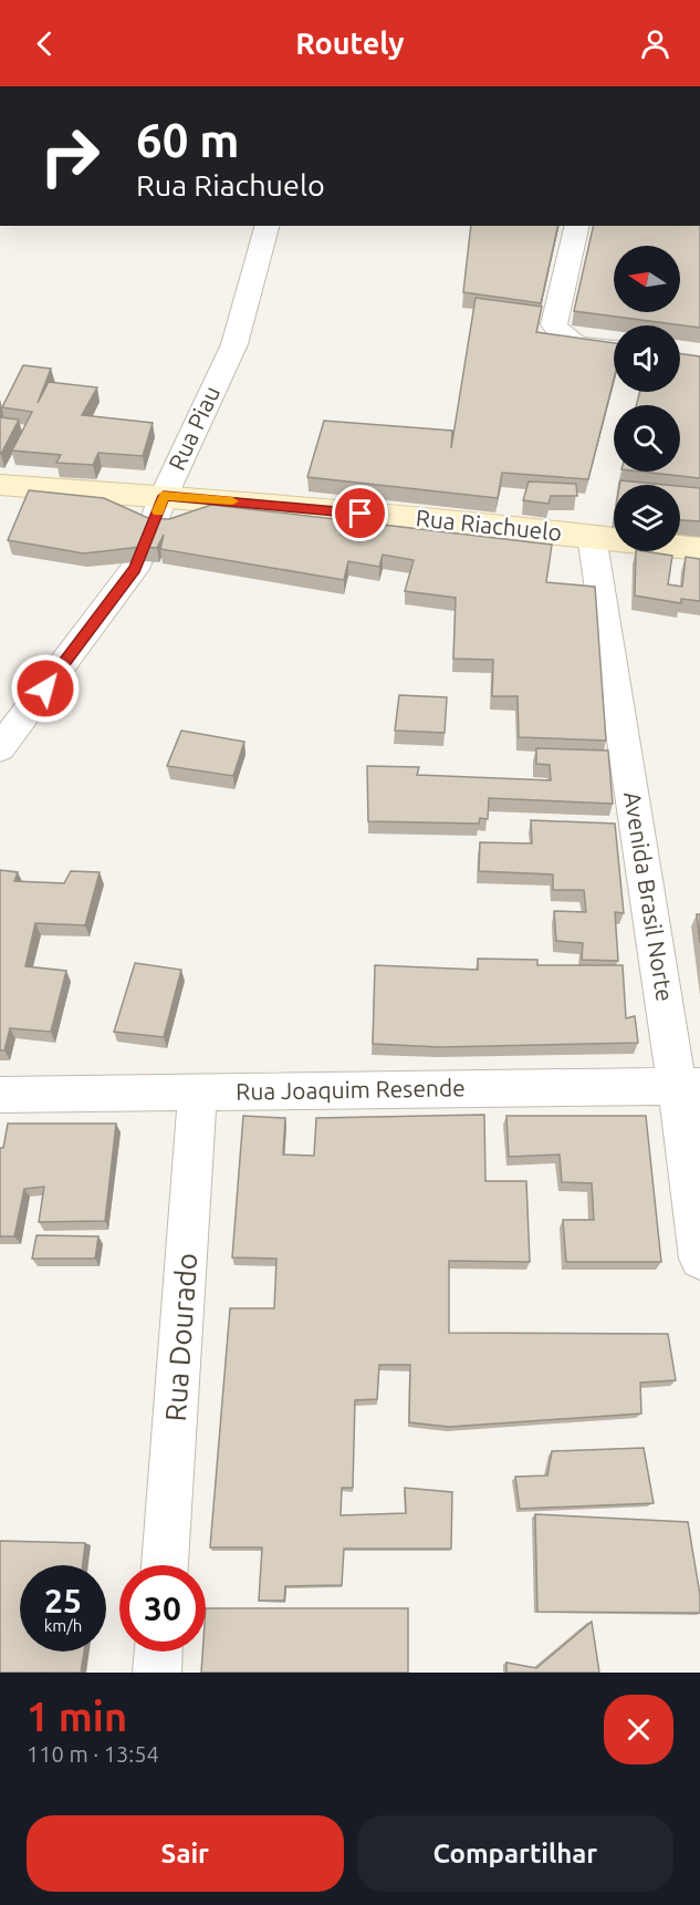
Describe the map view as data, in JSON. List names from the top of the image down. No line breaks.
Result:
{"streets":{"street":["Rua Piau","Rua Riachuelo","Avenida Brasil Norte","Rua Joaquim Resende","Rua Dourado"]},"crossings":[["Rua Piau","Rua Riachuelo"],["Rua Riachuelo","Avenida Brasil Norte"],["Avenida Brasil Norte","Rua Joaquim Resende"],["Rua Joaquim Resende","Rua Dourado"]],"north":"left","page":{"header":"Routely","turn":["60 m","Rua Riachuelo"],"speed":"25 km/h","limit":"30","heading":["1 min","110 m · 13:54"],"buttons":["Sair","Compartilhar"]}}
